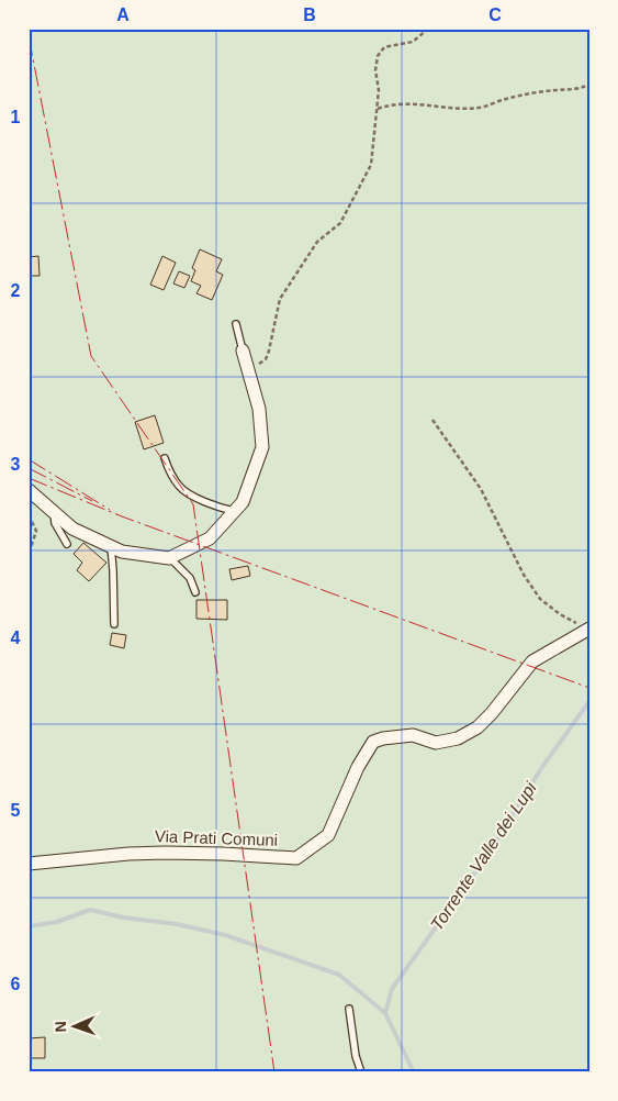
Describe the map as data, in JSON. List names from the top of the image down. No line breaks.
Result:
{"streets":{"street":["Via Prati Comuni"]},"water":["Torrente Valle dei Lupi"],"north":"left","grid":{"columns":["A","B","C"],"rows":["1","2","3","4","5","6"]}}
